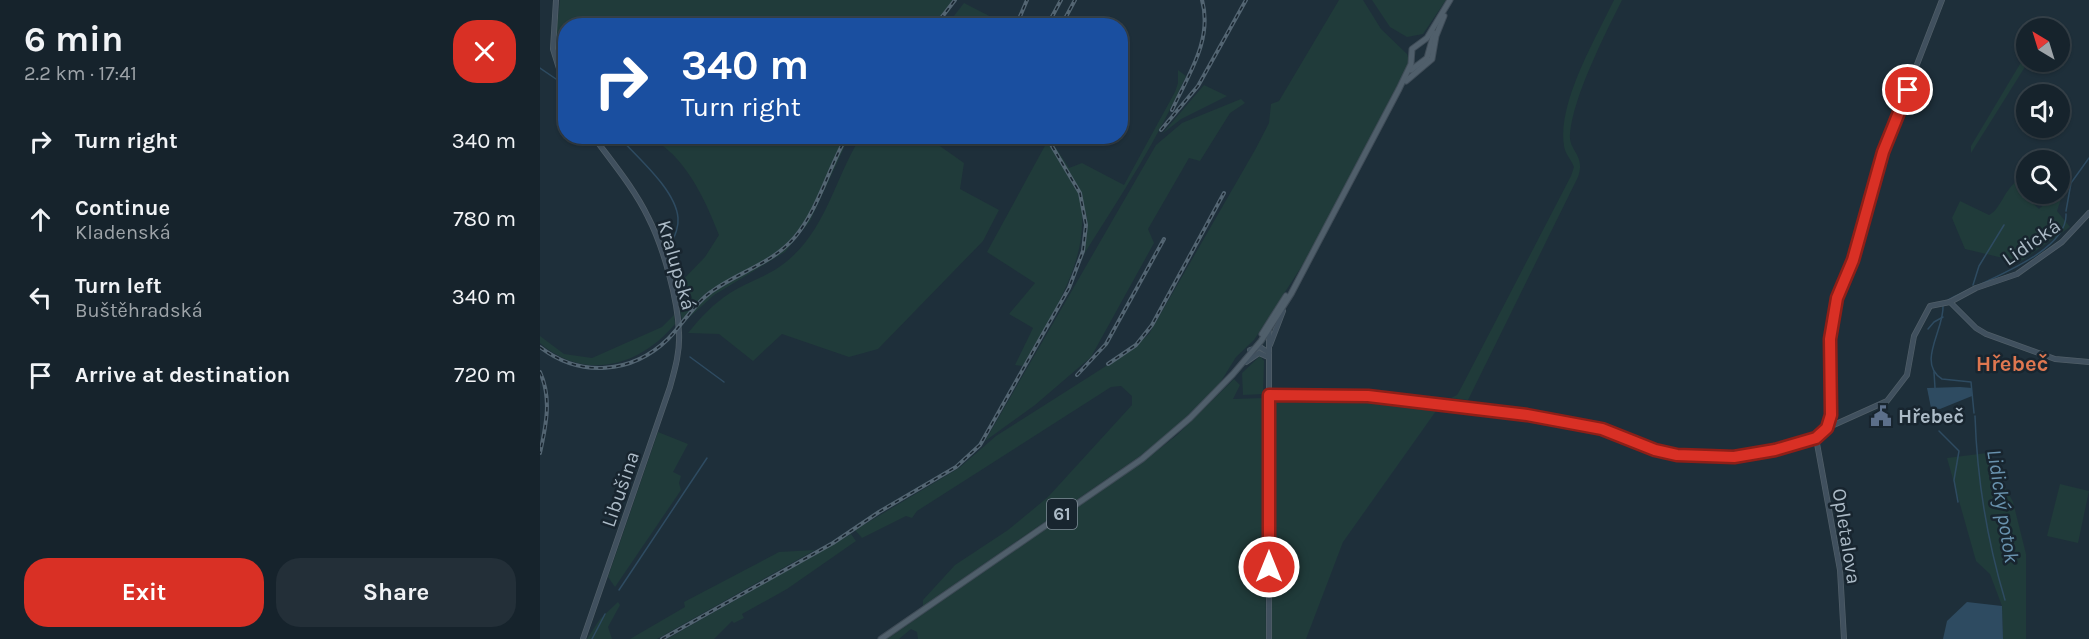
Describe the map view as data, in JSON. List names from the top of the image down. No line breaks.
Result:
{"streets":{"main road":["61"],"street":["Lidická","Kralupská","Libušina","Opletalova"]},"crossings":[["Kralupská","Libušina"]],"districts":["Hřebeč"],"water":["Lidický potok"],"places":{"public building":["Hřebeč"]},"north":"top left","page":{"heading":["6 min","2.2 km · 17:41"],"turn":["340 m","Turn right"],"list":[{"name":"Turn right","value":"340 m"},{"name":"Continue","note":"Kladenská","value":"780 m"},{"name":"Turn left","note":"Buštěhradská","value":"340 m"},{"name":"Arrive at destination","value":"720 m"}],"buttons":["Exit","Share"]}}
